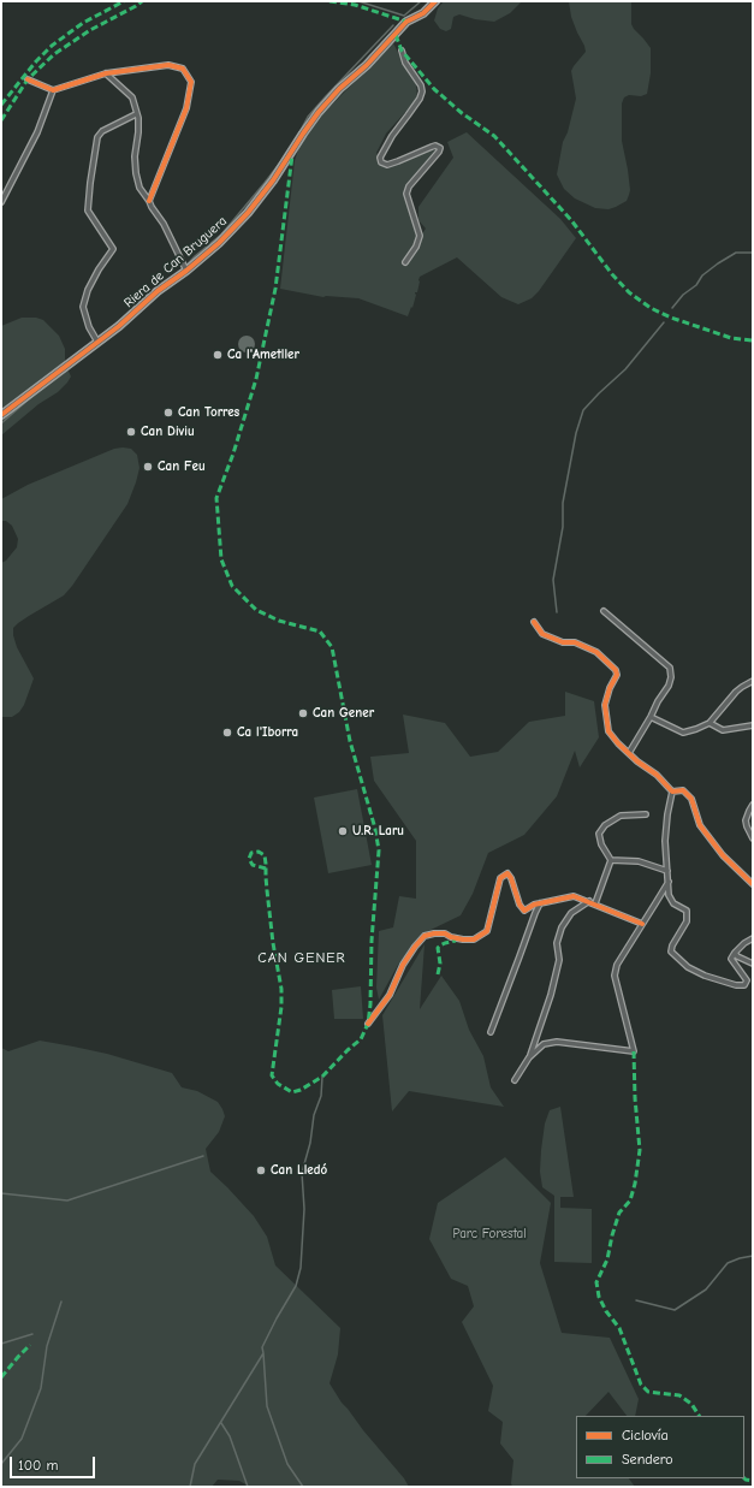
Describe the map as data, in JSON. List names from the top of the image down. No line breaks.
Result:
{"streets":{"street":["Riera de Can Bruguera"]},"districts":["CAN GENER"],"parks":["Parc Forestal"],"places":["Ca l'Ametller","Can Torres","Can Diviu","Can Feu","Can Gener","Ca l'Iborra","U.R. Laru","Can Lledó"],"legend":["Ciclovía","Sendero"],"scale_bar":"100 m"}
